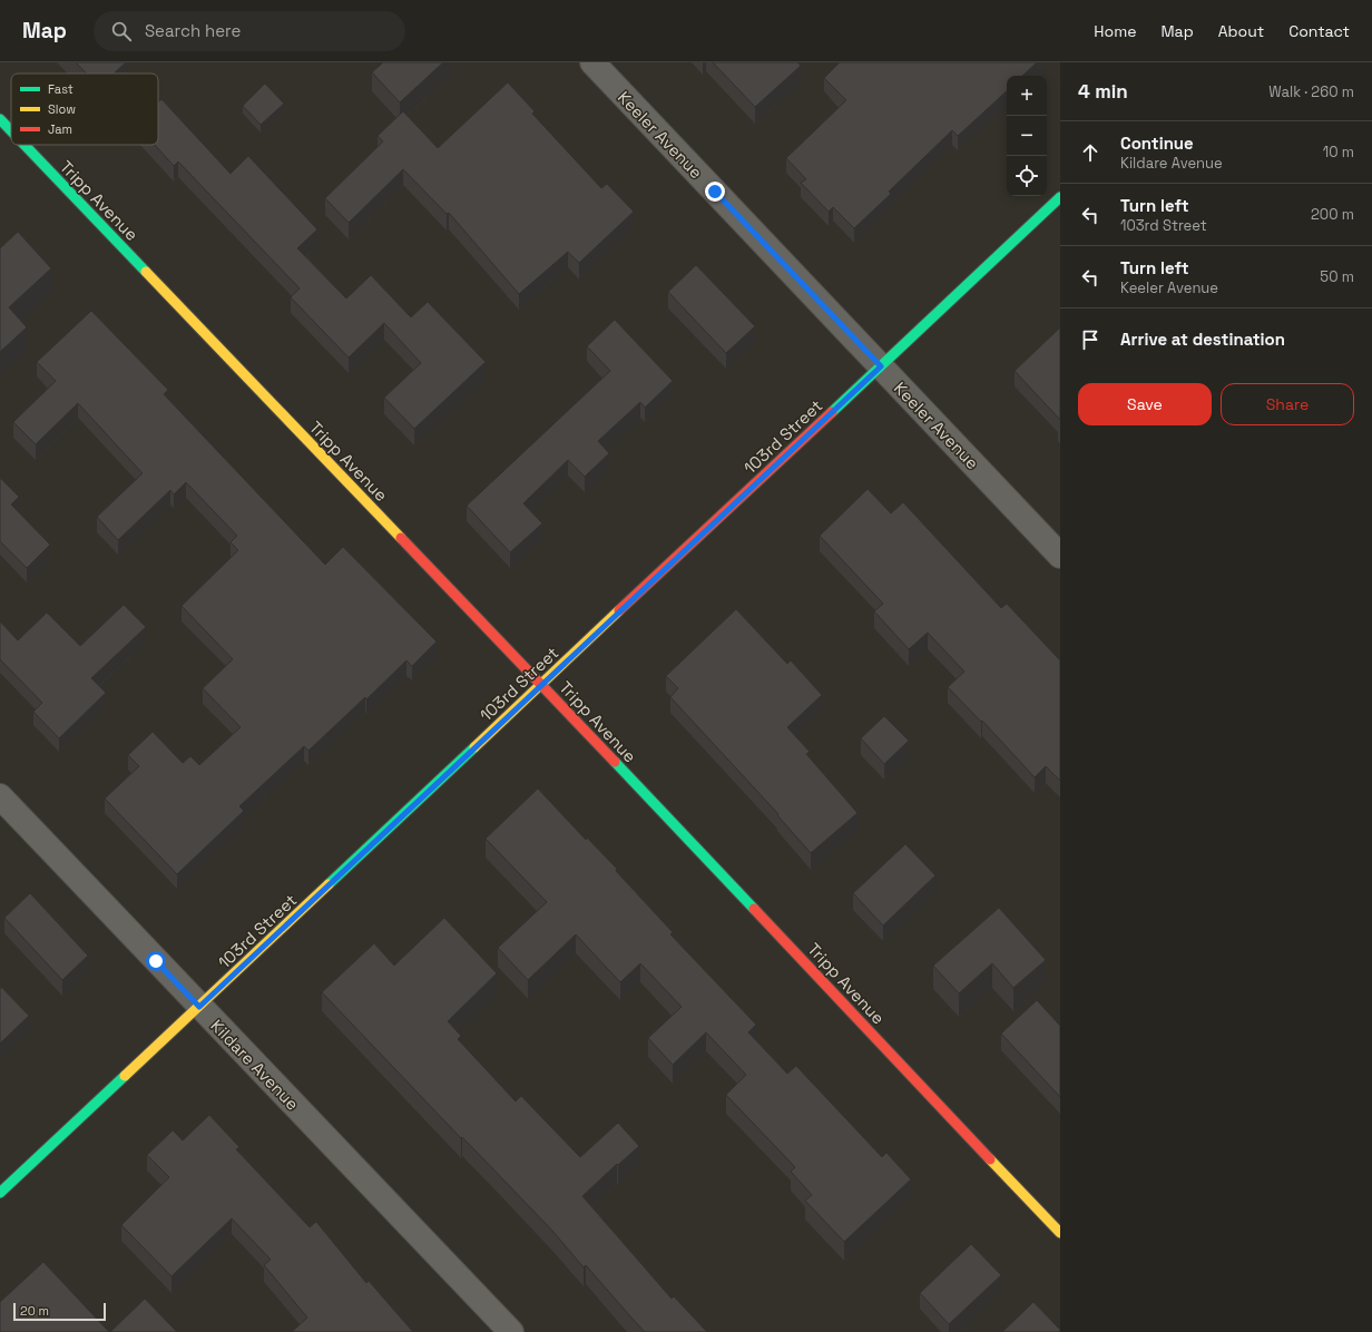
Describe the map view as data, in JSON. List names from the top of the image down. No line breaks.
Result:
{"streets":{"street":["Keeler Avenue","Tripp Avenue","103rd Street","Kildare Avenue"]},"crossings":[["Keeler Avenue","103rd Street"],["Tripp Avenue","103rd Street"],["103rd Street","Kildare Avenue"]],"legend":["Fast","Slow","Jam"],"scale_bar":"20 m","page":{"header":"Map","search":"Search here","nav":["Home","Map","About","Contact"],"heading":["4 min","Walk · 260 m"],"map_buttons":["+","−"],"list":[["Continue","Kildare Avenue","10 m"],["Turn left","103rd Street","200 m"],["Turn left","Keeler Avenue","50 m"],"Arrive at destination"],"buttons":["Save","Share"],"scale":"20 m"}}
